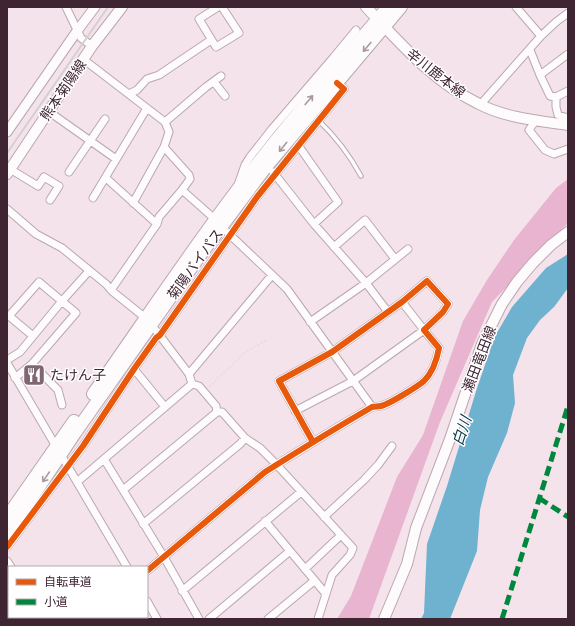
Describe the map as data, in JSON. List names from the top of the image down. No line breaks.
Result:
{"streets":{"highway":["菊陽バイパス"],"main road":["辛川鹿本線","熊本菊陽線","瀬田竜田線"]},"crossings":[["辛川鹿本線","菊陽バイパス"]],"water":["白川"],"places":{"restaurant":["たけん子"]},"legend":["自転車道","小道"]}
